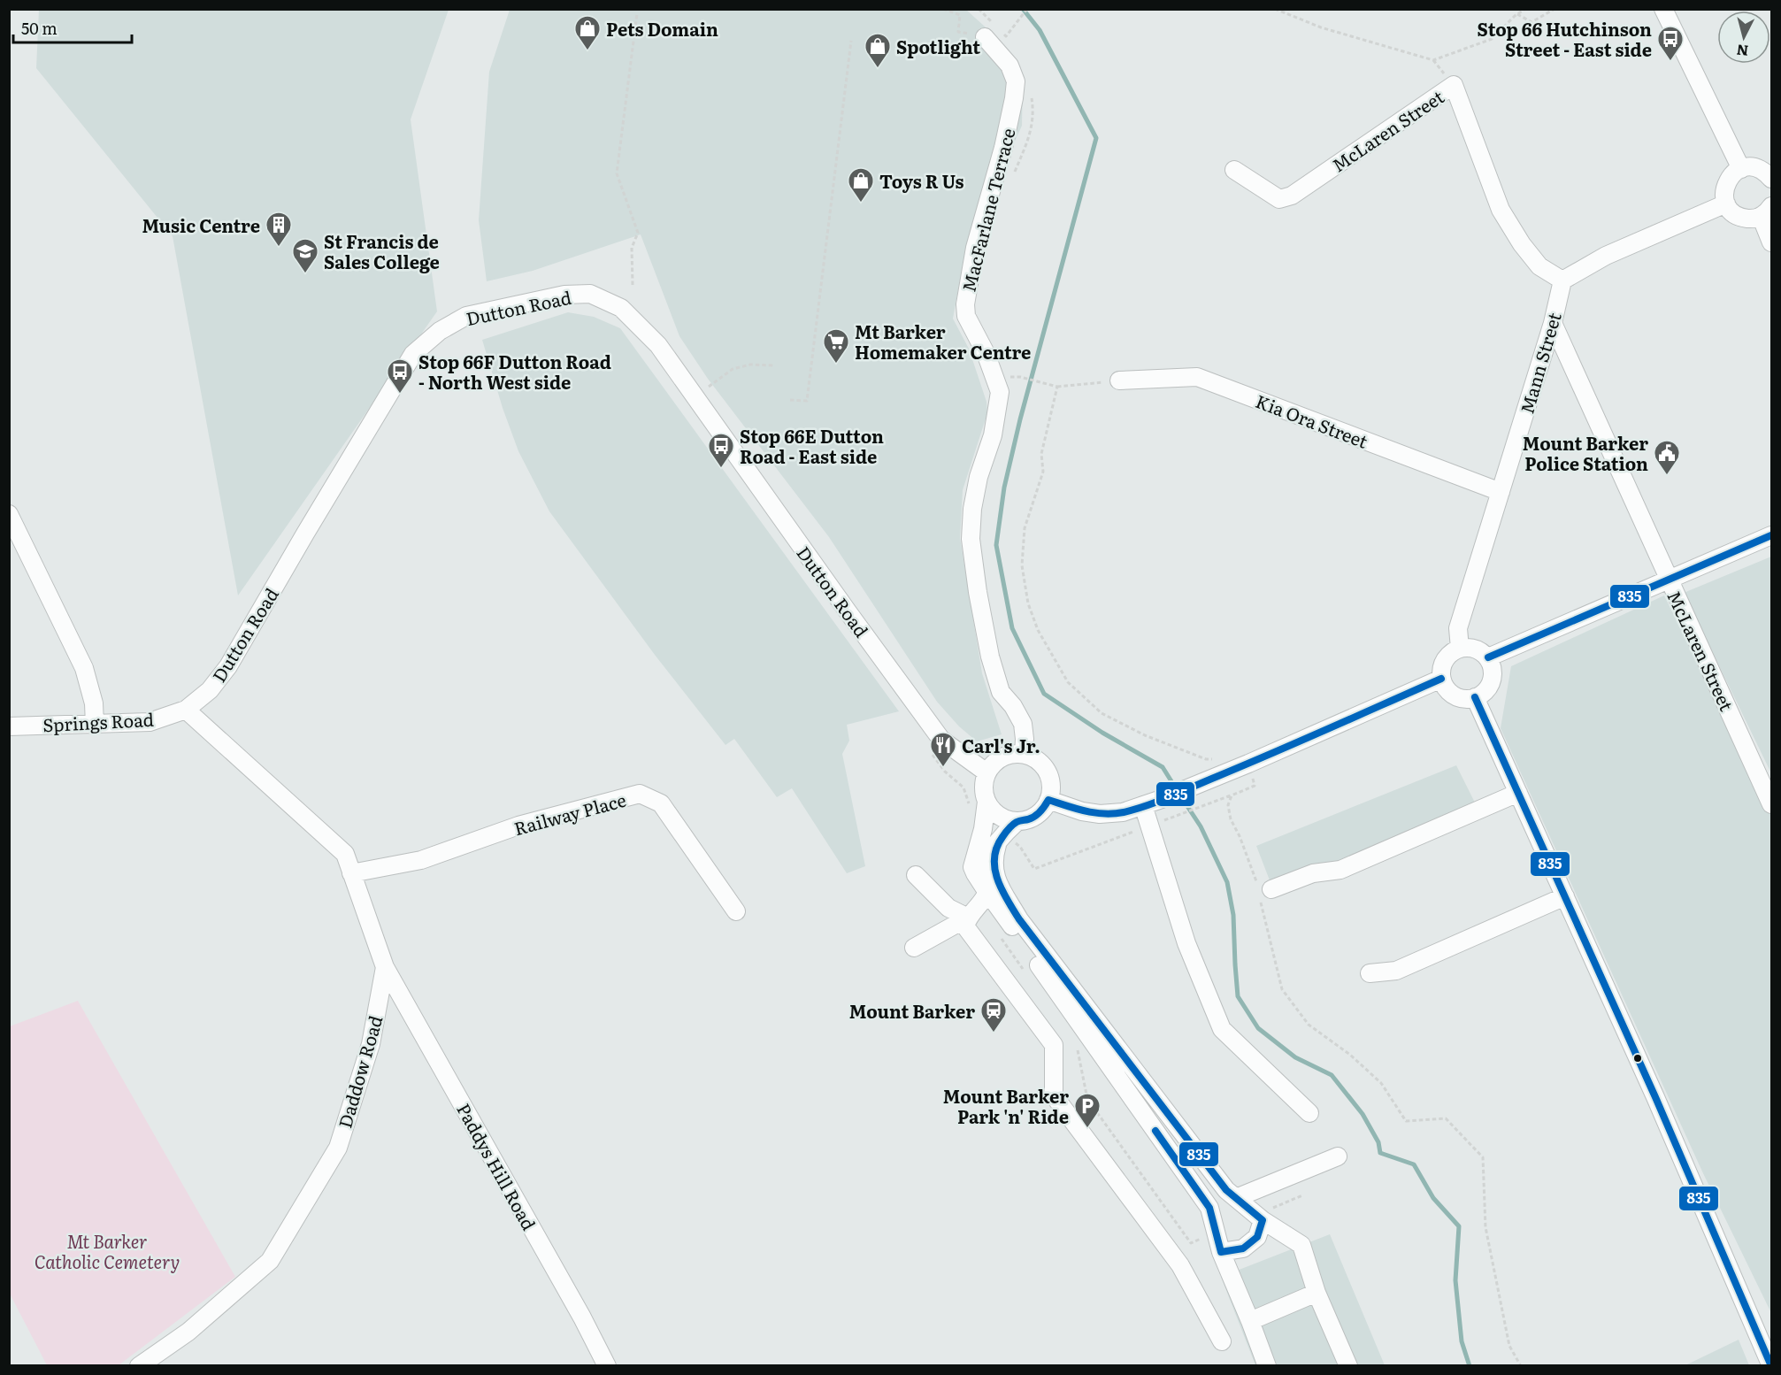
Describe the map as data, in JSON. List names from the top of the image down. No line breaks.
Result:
{"streets":{"street":["McLaren Street","MacFarlane Terrace","Dutton Road","Mann Street","Kia Ora Street","Springs Road","Railway Place","Daddow Road","Paddys Hill Road"]},"crossings":[["McLaren Street","Mann Street"],["MacFarlane Terrace","Dutton Road"],["Dutton Road","Springs Road"],["Mann Street","Kia Ora Street"],["Daddow Road","Paddys Hill Road"]],"parks":["Mt Barker Catholic Cemetery"],"places":{"shop":["Pets Domain","Spotlight","Toys R Us"],"bus stop":["Stop 66 Hutchinson Street - East side","Stop 66F Dutton Road - North West side","Stop 66E Dutton Road - East side"],"building":["Music Centre"],"school or university":["St Francis de Sales College"],"supermarket":["Mt Barker Homemaker Centre"],"public building":["Mount Barker Police Station"],"restaurant":["Carl's Jr."],"station":["Mount Barker"],"parking":["Mount Barker Park 'n' Ride"]},"lines":["transit line 835"],"scale_bar":"50 m","north":"bottom"}
